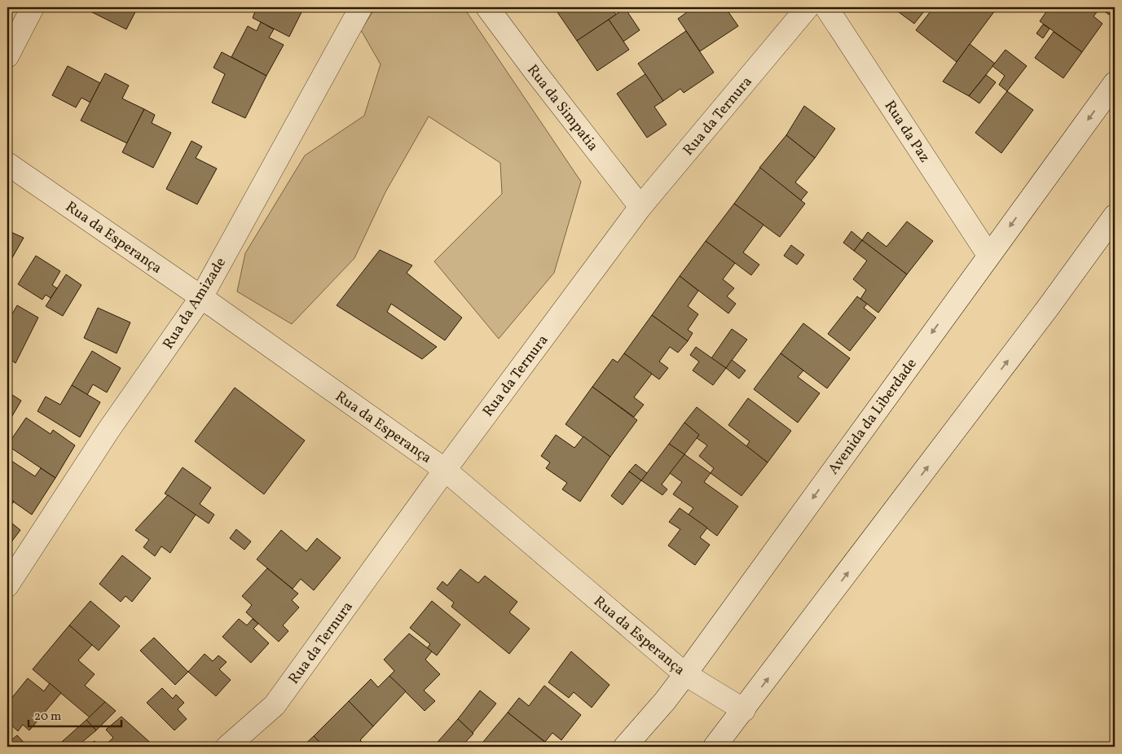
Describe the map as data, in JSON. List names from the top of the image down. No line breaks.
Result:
{"streets":{"street":["Rua da Simpatia","Rua da Ternura","Rua da Paz","Rua da Esperança","Rua da Amizade","Avenida da Liberdade"]},"crossings":[["Rua da Simpatia","Rua da Ternura"],["Rua da Ternura","Rua da Esperança"],["Rua da Paz","Avenida da Liberdade"],["Rua da Esperança","Rua da Amizade"],["Rua da Esperança","Avenida da Liberdade"]],"scale_bar":"20 m"}
